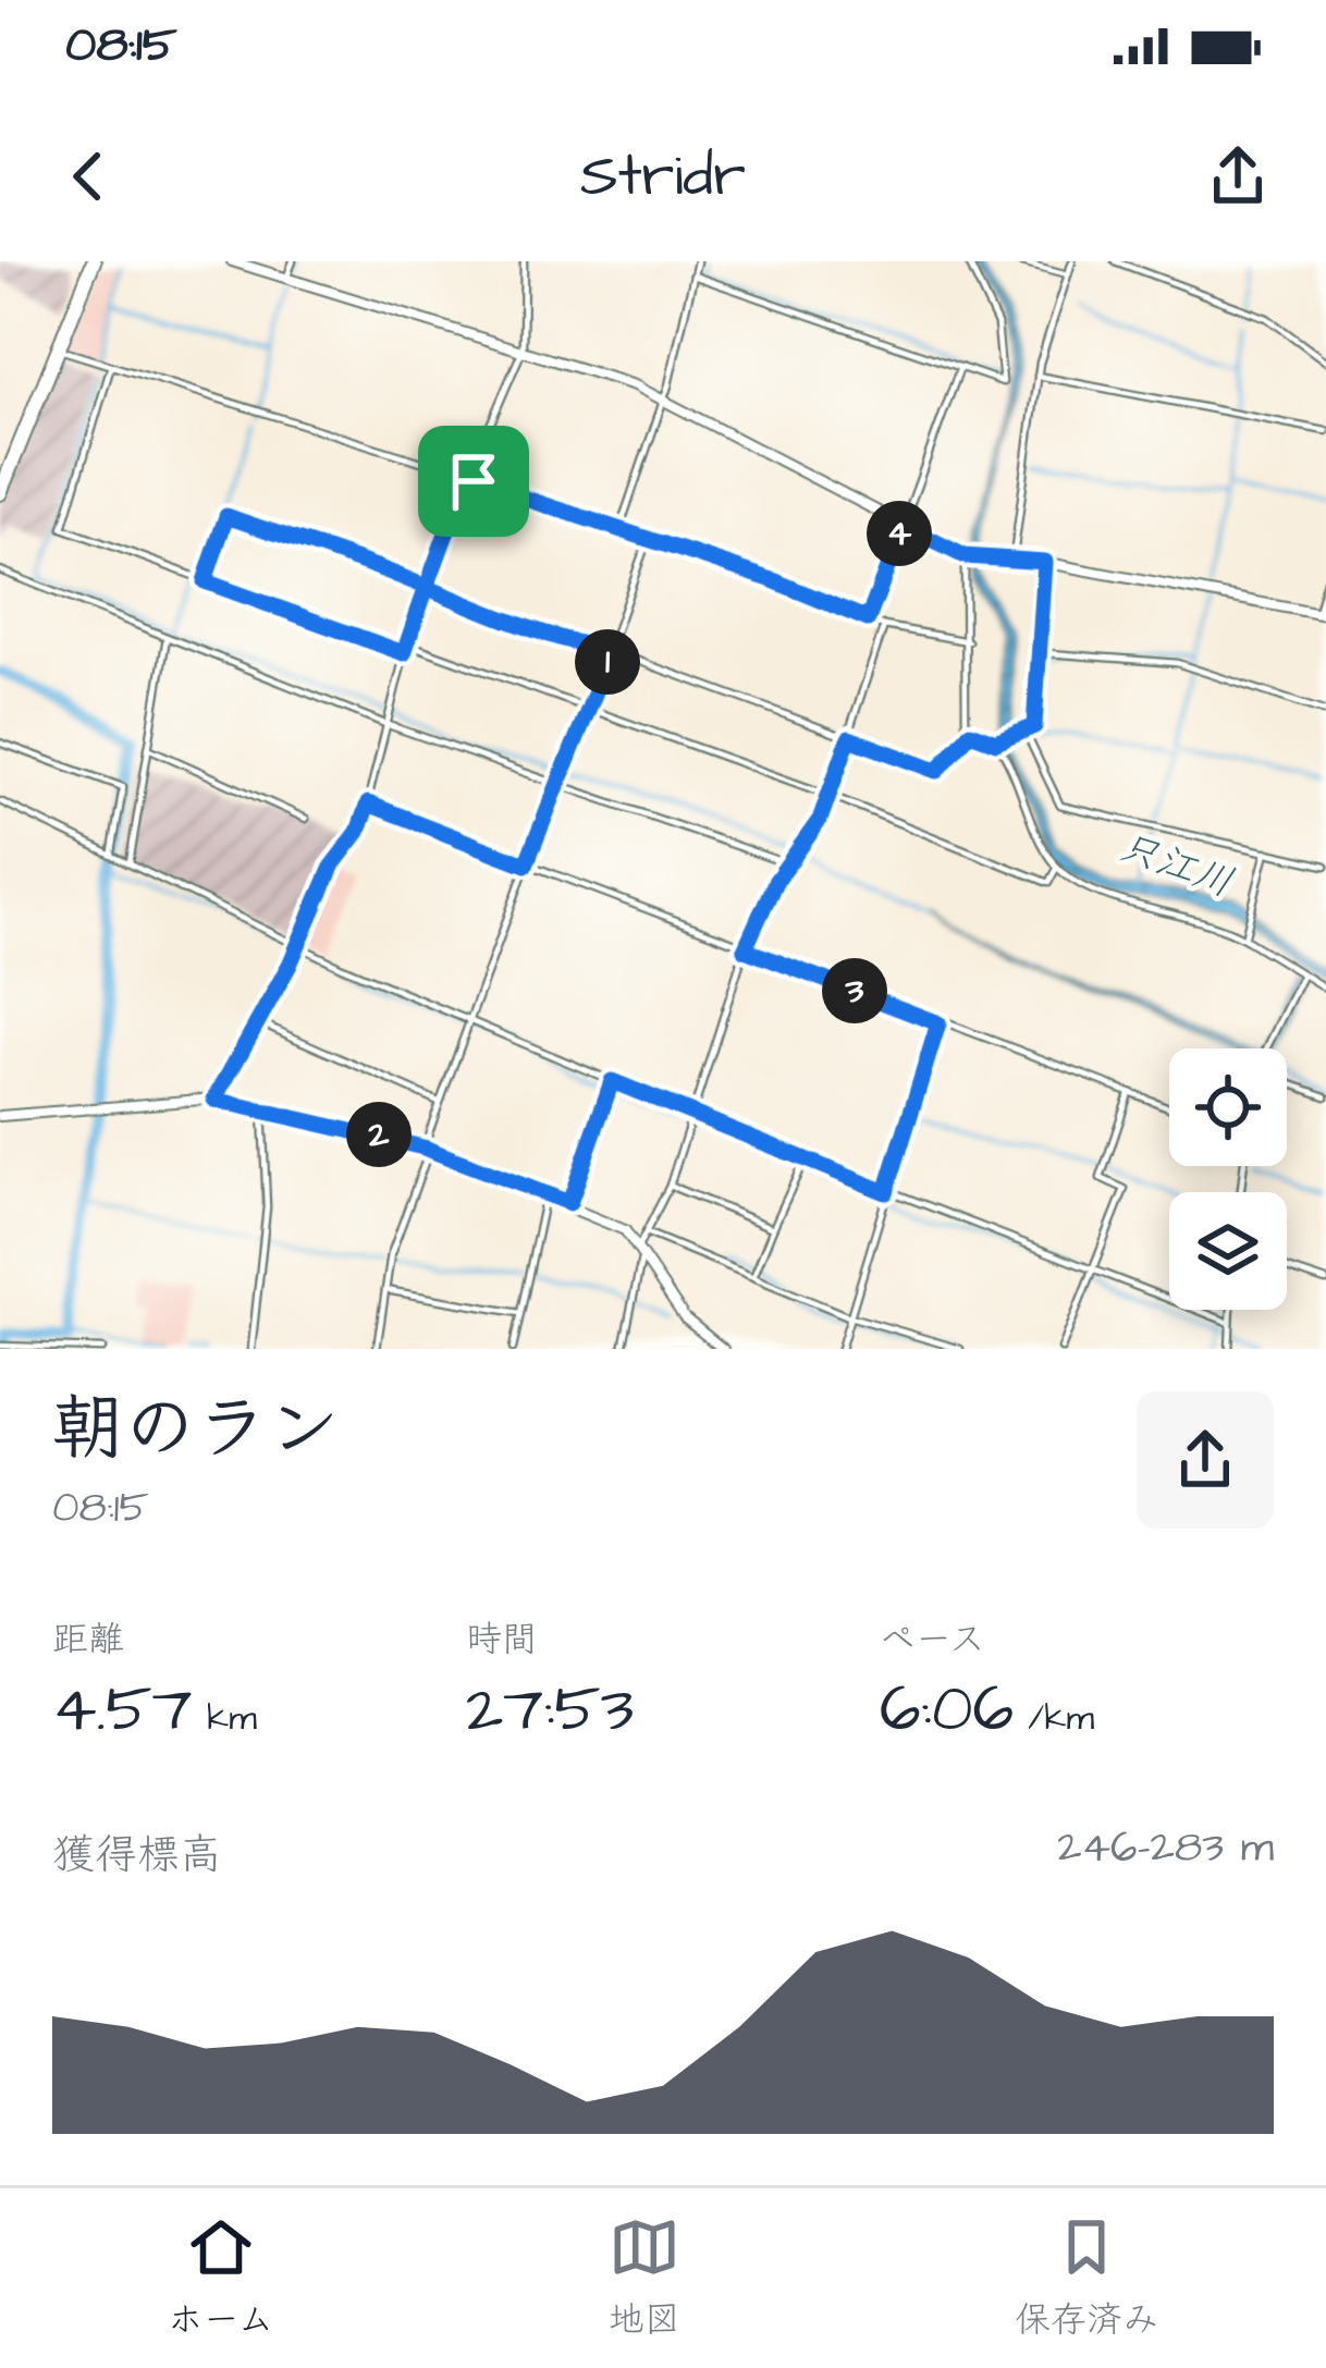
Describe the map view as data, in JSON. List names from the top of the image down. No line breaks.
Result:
{"water":["只江川"],"page":{"status":"08:15","header":"Stridr","pins":["4","1","3","2"],"heading":["朝のラン","08:15"],"stats":[["距離","4.57 km"],["時間","27:53"],["ペース","6:06 /km"]],"chart":["獲得標高","246–283 m"],"tabs":["ホーム","地図","保存済み"]}}
